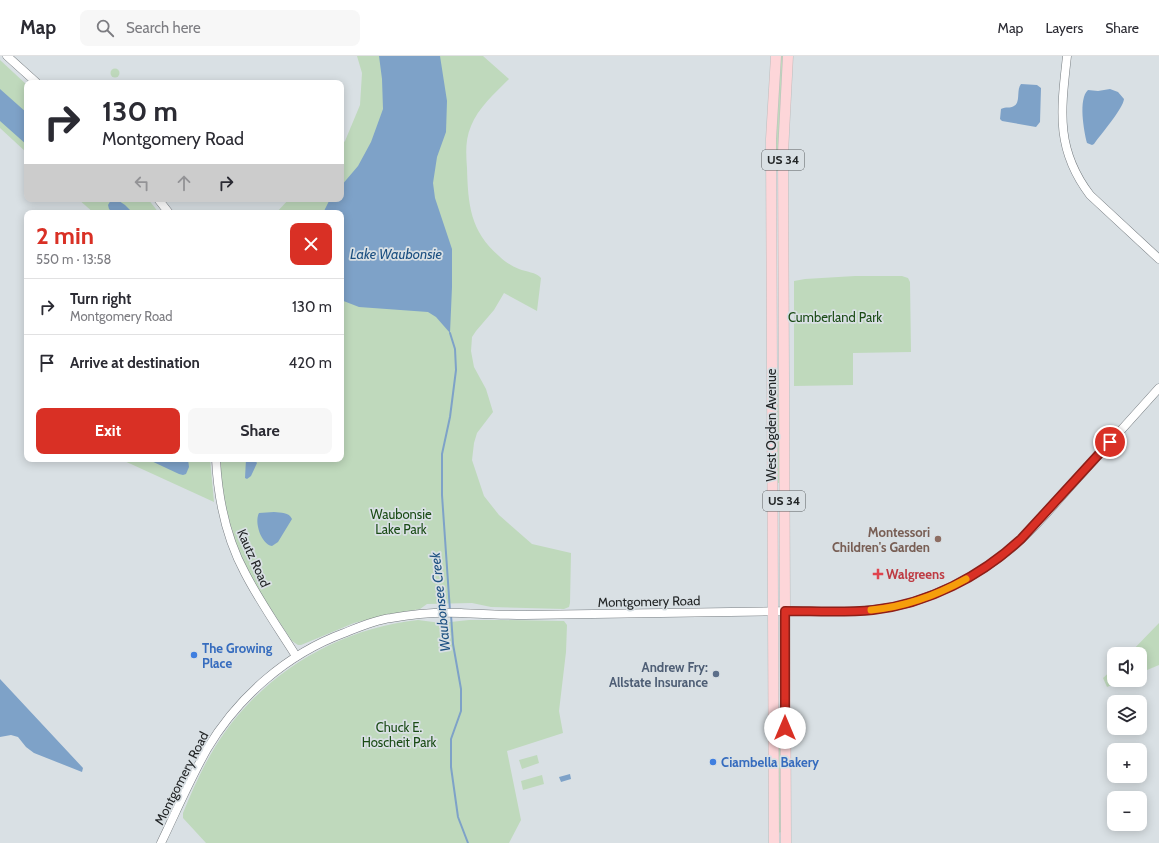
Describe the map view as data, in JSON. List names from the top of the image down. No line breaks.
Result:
{"streets":{"main road":["US 34","West Ogden Avenue"],"street":["Kautz Road","Montgomery Road"]},"crossings":[["West Ogden Avenue","Montgomery Road"],["Kautz Road","Montgomery Road"]],"water":["Lake Waubonsie","Waubonsee Creek"],"parks":["Cumberland Park","Waubonsie Lake Park","Chuck E. Hoscheit Park"],"places":{"other":["Montessori Children's Garden","The Growing Place","Andrew Fry: Allstate Insurance","Ciambella Bakery"],"health":["Walgreens"]},"page":{"header":"Map","search":"Search here","nav":["Map","Layers","Share"],"turn":["130 m","Montgomery Road"],"heading":["2 min","550 m · 13:58"],"list":[{"name":"Turn right","note":"Montgomery Road","value":"130 m"},{"name":"Arrive at destination","value":"420 m"}],"buttons":["Exit","Share"],"map_buttons":["+","−"]}}
